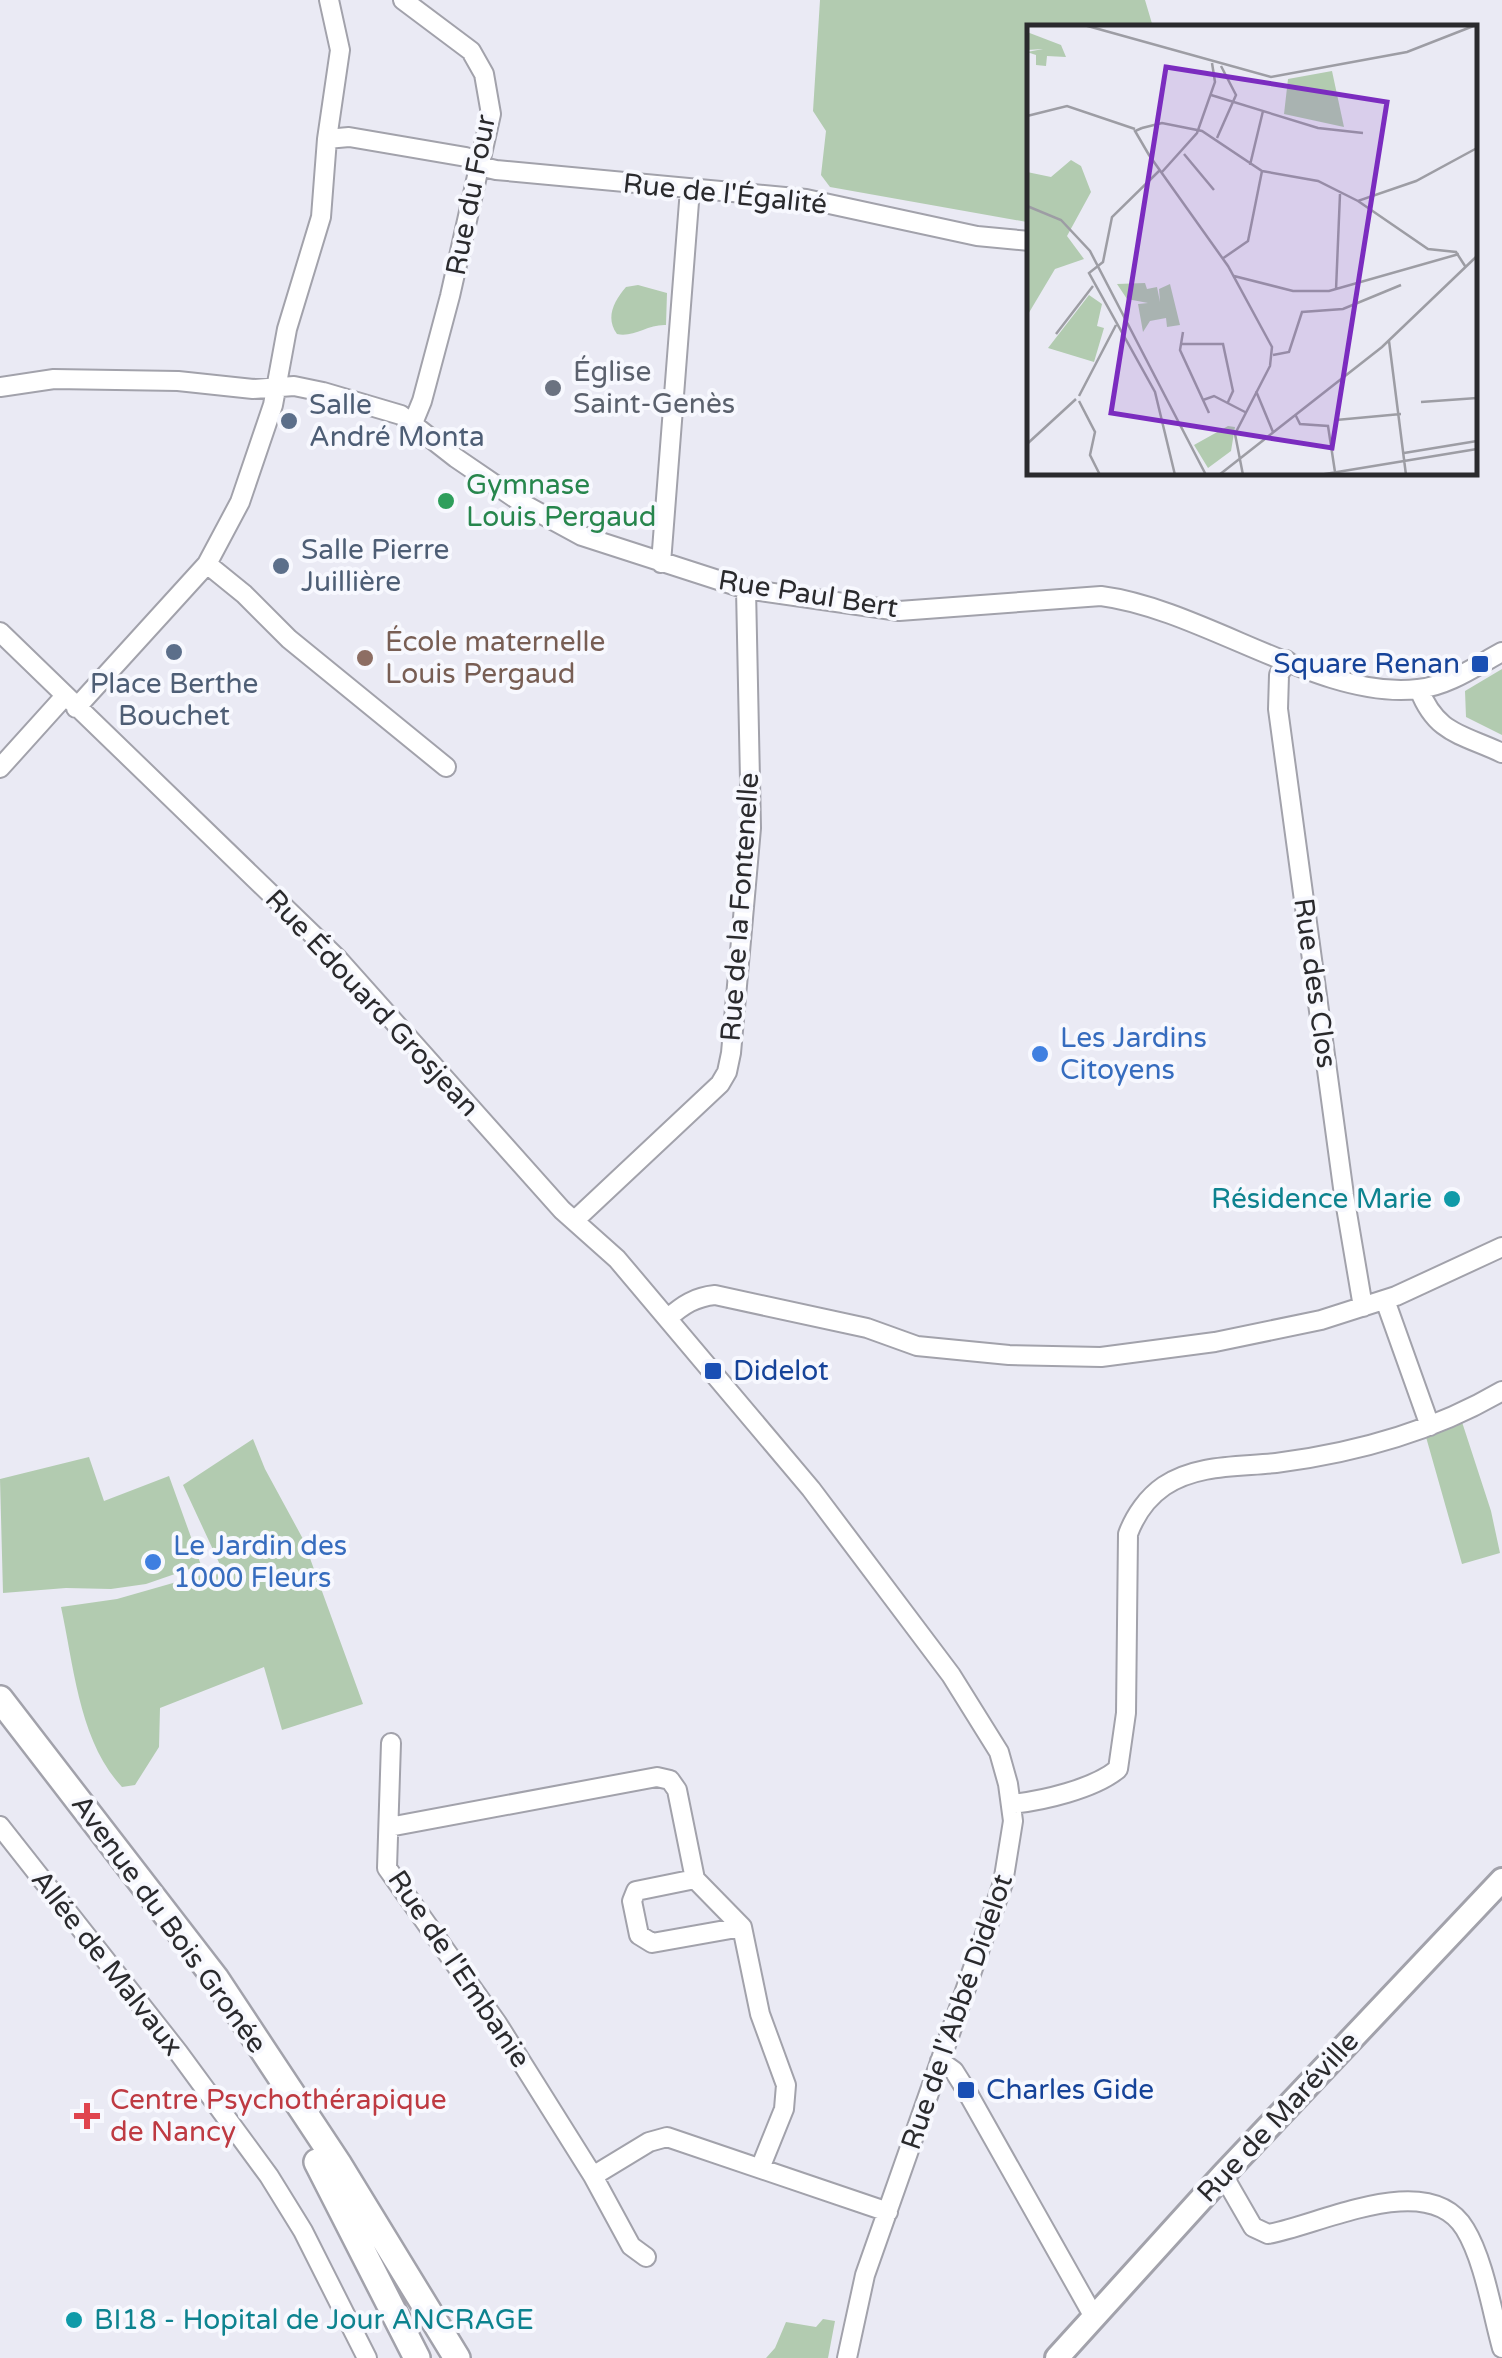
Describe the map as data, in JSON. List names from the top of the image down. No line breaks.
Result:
{"streets":{"main road":["Avenue du Bois Gronée","Rue de Maréville"],"street":["Rue de l'Égalité","Rue du Four","Rue Paul Bert","Rue de la Fontenelle","Rue des Clos","Rue Édouard Grosjean","Allée de Malvaux","Rue de l'Embanie","Rue de l'Abbé Didelot"]},"crossings":[["Rue de l'Égalité","Rue du Four"],["Rue du Four","Rue Paul Bert"],["Rue Paul Bert","Rue de la Fontenelle"],["Rue Paul Bert","Rue des Clos"],["Rue de la Fontenelle","Rue Édouard Grosjean"],["Rue Édouard Grosjean","Rue de l'Abbé Didelot"]],"places":{"other":["Église Saint-Genès","Salle André Monta","Gymnase Louis Pergaud","Salle Pierre Juillière","Place Berthe Bouchet","École maternelle Louis Pergaud","Les Jardins Citoyens","Résidence Marie","Le Jardin des 1000 Fleurs","BI18 - Hopital de Jour ANCRAGE"],"transit":["Square Renan","Didelot","Charles Gide"],"health":["Centre Psychothérapique de Nancy"]}}
